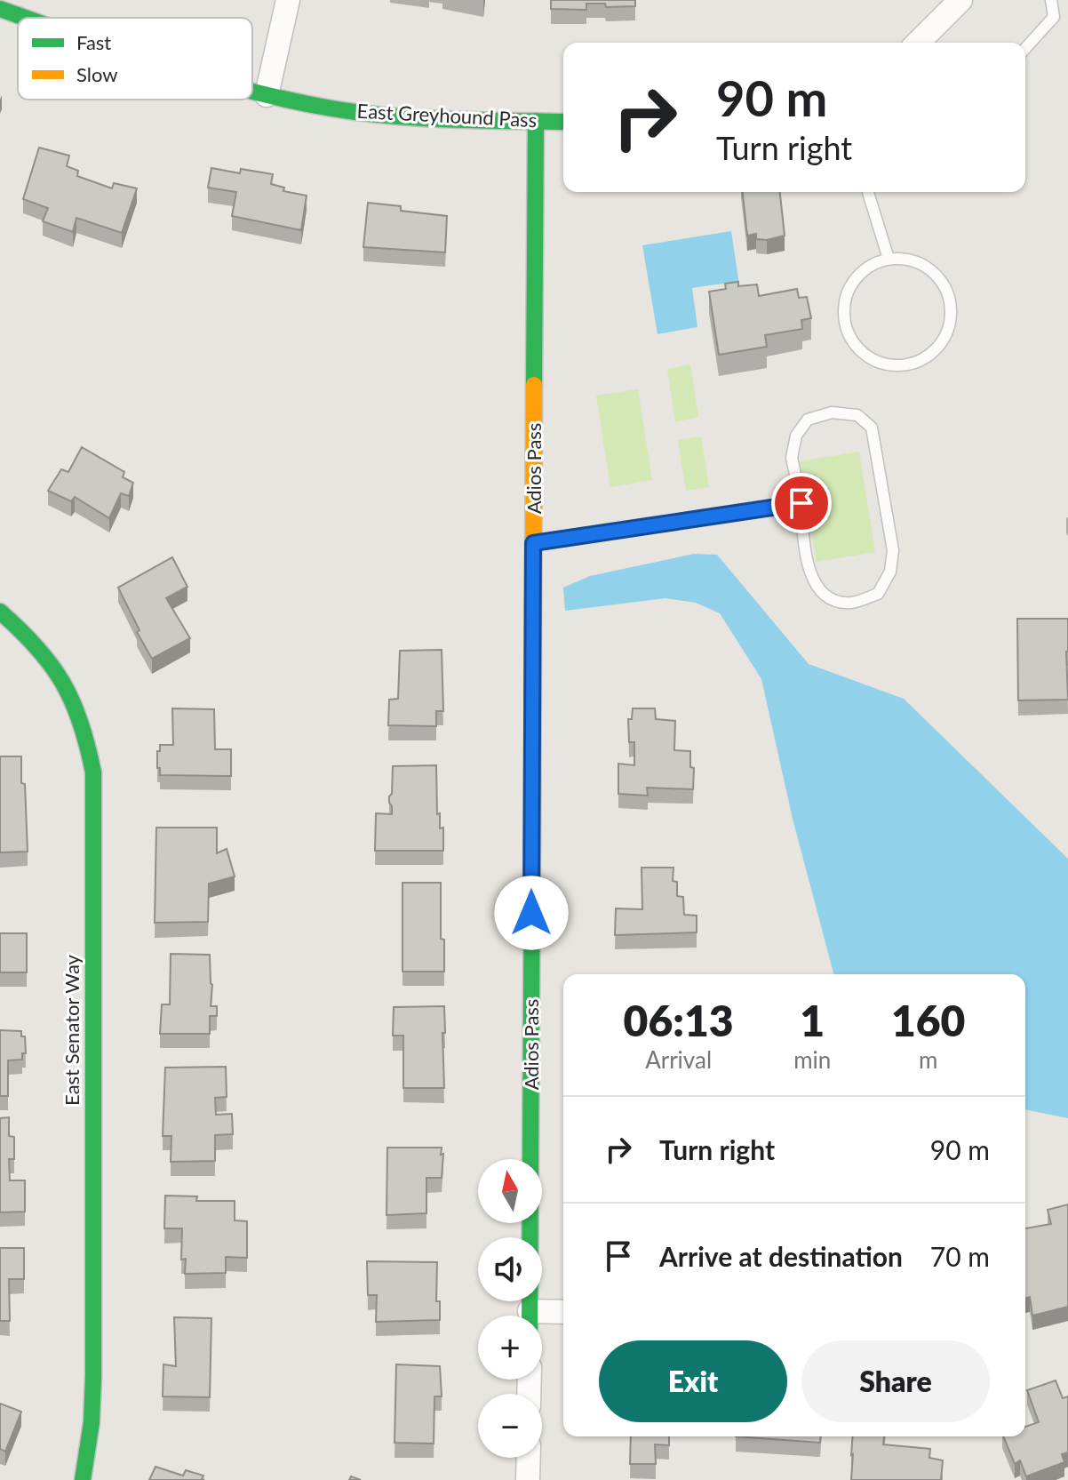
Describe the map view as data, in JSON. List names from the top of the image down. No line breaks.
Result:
{"streets":{"street":["East Greyhound Pass","Adios Pass","East Senator Way"]},"crossings":[["East Greyhound Pass","Adios Pass"]],"legend":["Fast","Slow"],"north":"top","page":{"turn":["90 m","Turn right"],"eta":["06:13","Arrival","1","min","160","m"],"list":[{"name":"Turn right","value":"90 m"},{"name":"Arrive at destination","value":"70 m"}],"map_buttons":["+","−"],"buttons":["Exit","Share"]}}
